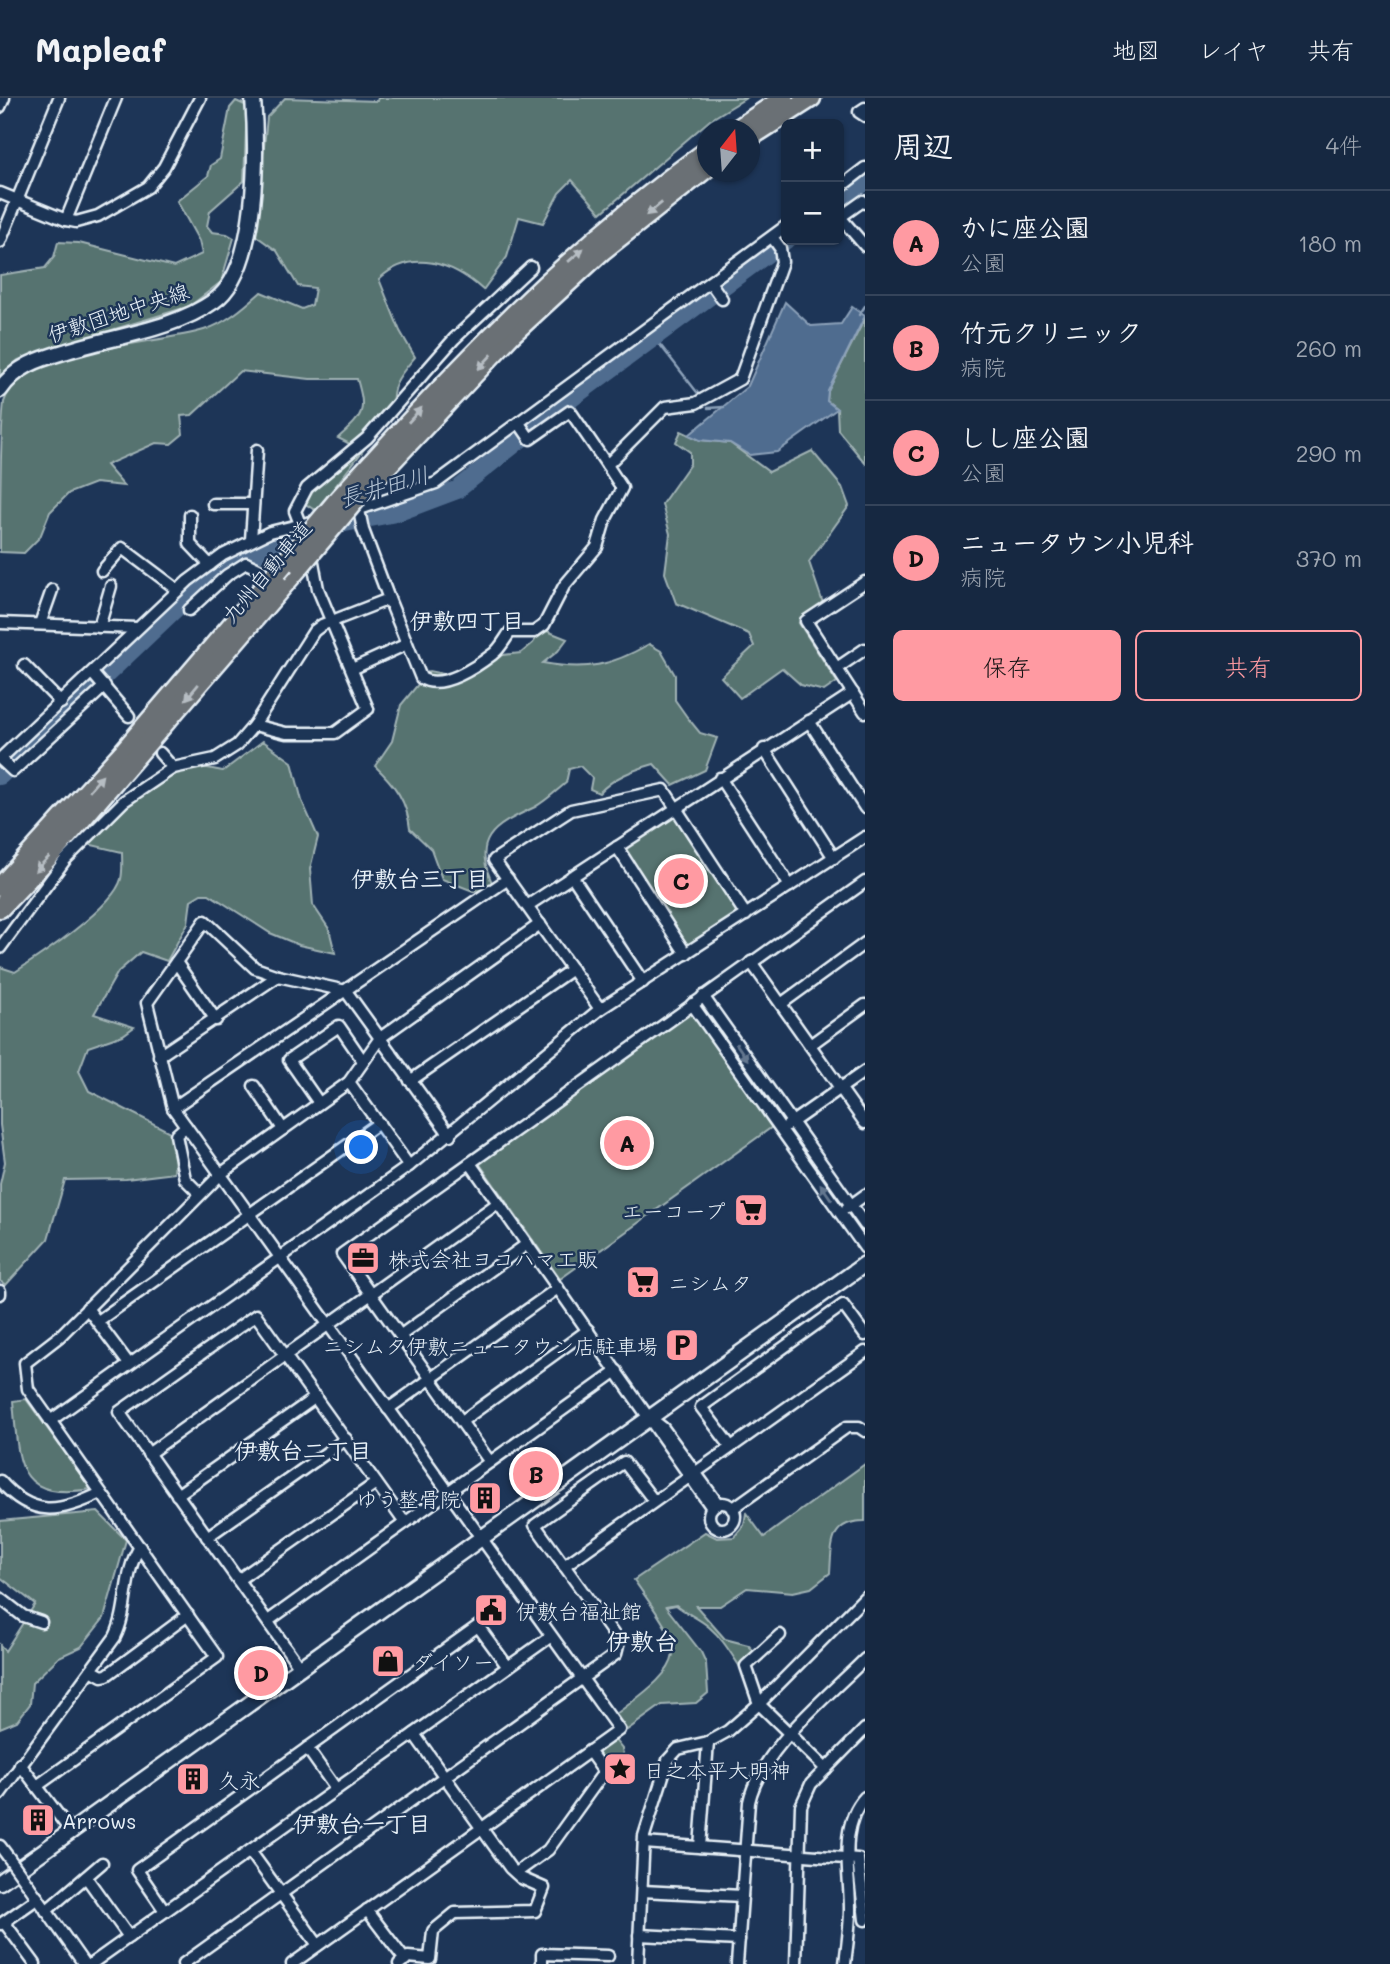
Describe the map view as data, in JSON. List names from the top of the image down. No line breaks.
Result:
{"streets":{"highway":["九州自動車道"],"street":["伊敷団地中央線"]},"districts":["伊敷四丁目","伊敷台三丁目","伊敷台二丁目","伊敷台","伊敷台一丁目"],"water":["長井田川"],"places":{"supermarket":["エーコープ","ニシムタ"],"office":["株式会社ヨコハマ工販"],"parking":["ニシムタ伊敷ニュータウン店駐車場"],"building":["ゆう整骨院","久永","Arrows"],"public building":["伊敷台福祉館"],"shop":["ダイソー"],"place":["日之本平大明神"]},"north":"top","page":{"header":"Mapleaf","nav":["地図","レイヤ","共有"],"heading":["周辺","4件"],"map_buttons":["+","−"],"list":[{"mark":"A","name":"かに座公園","note":"公園","value":"180 m"},{"mark":"B","name":"竹元クリニック","note":"病院","value":"260 m"},{"mark":"C","name":"しし座公園","note":"公園","value":"290 m"},{"mark":"D","name":"ニュータウン小児科","note":"病院","value":"370 m"}],"buttons":["保存","共有"],"pins":["C","A","B","D"]}}
